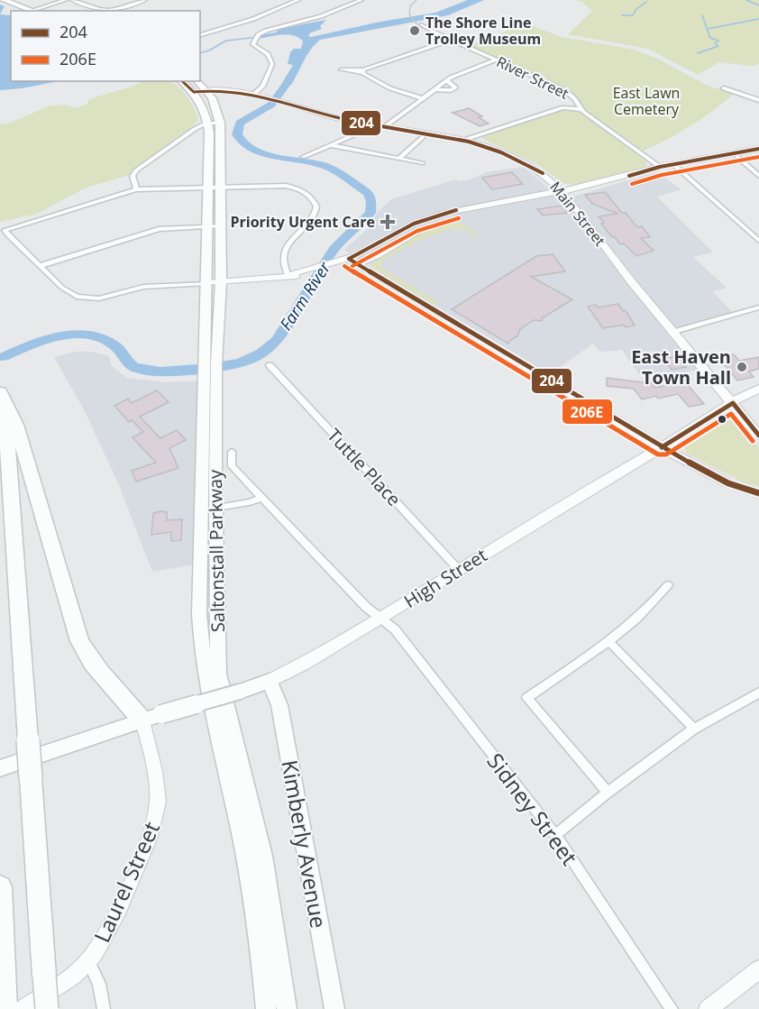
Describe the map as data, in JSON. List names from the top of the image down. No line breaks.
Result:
{"streets":{"main road":["Main Street","Saltonstall Parkway","High Street","Kimberly Avenue","Laurel Street"],"street":["River Street","Tuttle Place","Sidney Street"]},"crossings":[["Main Street","Saltonstall Parkway"],["Main Street","High Street"],["Tuttle Place","High Street"],["High Street","Sidney Street"],["High Street","Kimberly Avenue"],["High Street","Laurel Street"]],"water":["Farm River"],"parks":["East Lawn Cemetery"],"places":{"other":["The Shore Line Trolley Museum","East Haven Town Hall"],"health":["Priority Urgent Care"]},"lines":["transit line 204","transit line 206E"],"legend":["204","206E"]}
